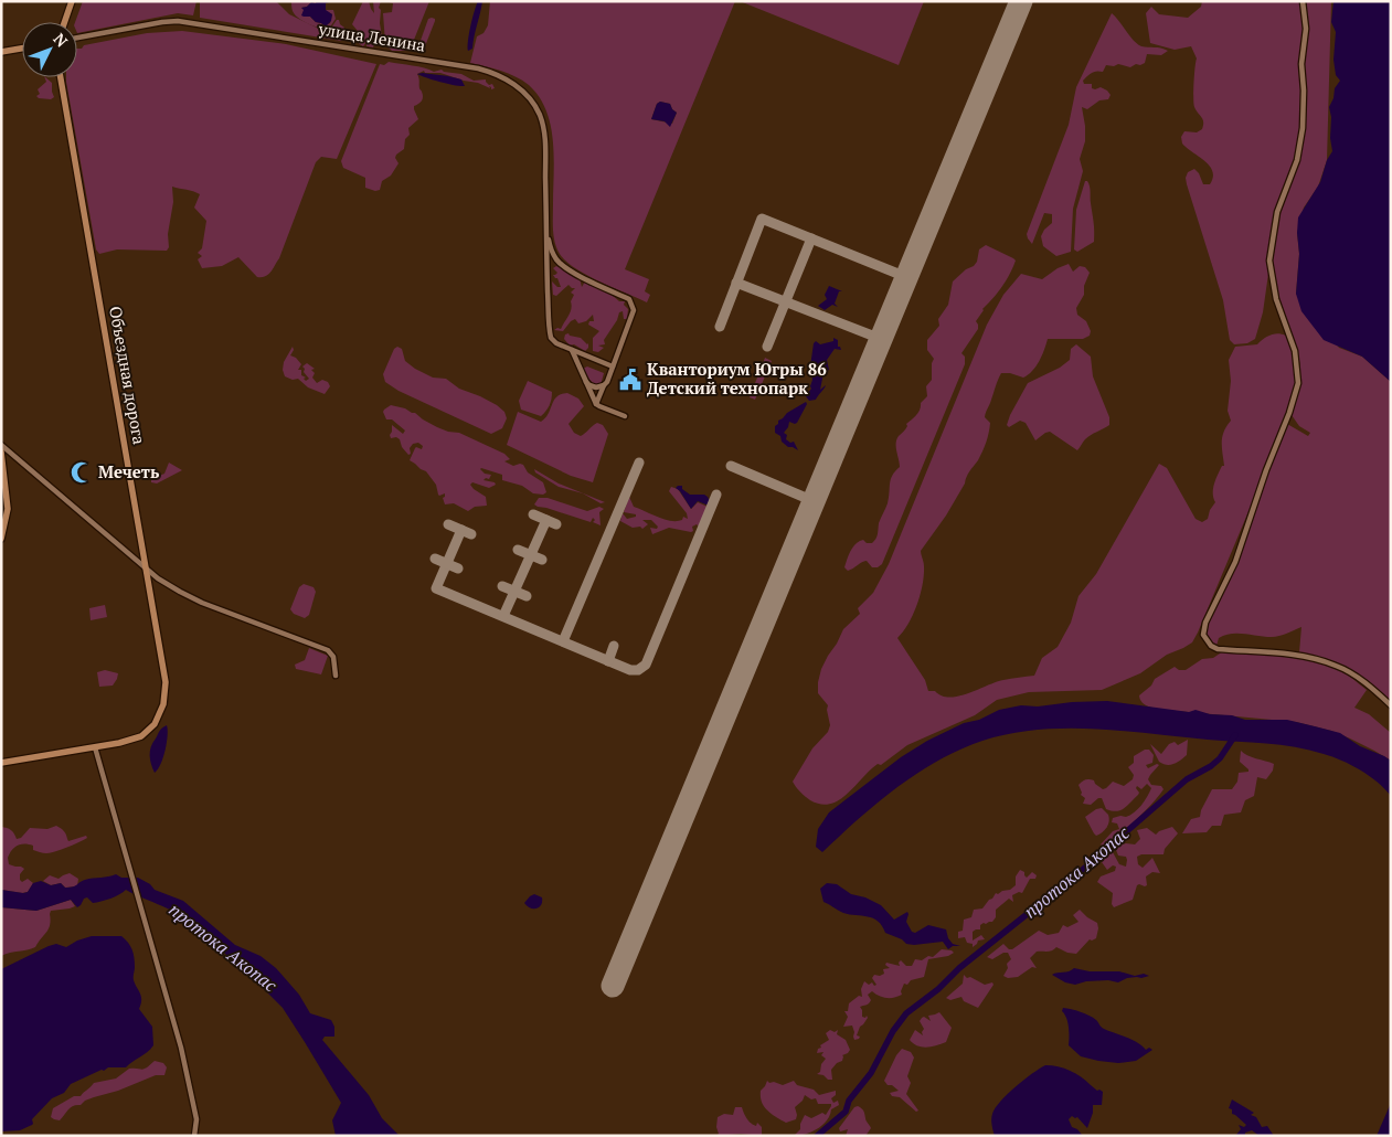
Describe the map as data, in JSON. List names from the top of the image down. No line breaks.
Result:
{"streets":{"main road":["Объездная дорога"],"street":["улица Ленина"]},"water":["протока Акопас"],"places":{"public building":["Кванториум Югры 86 Детский технопарк"],"mosque":["Мечеть"]},"north":"top right"}
